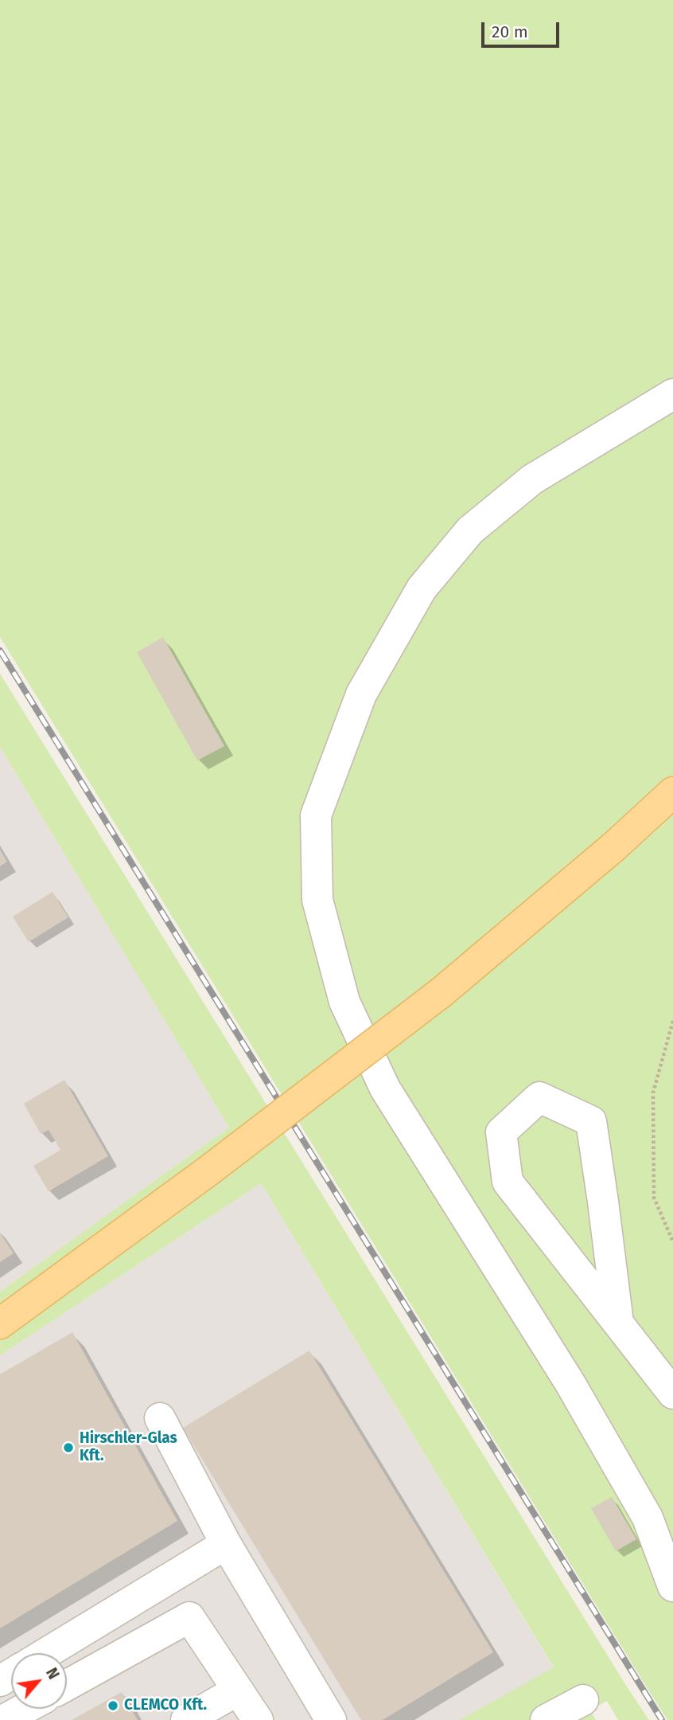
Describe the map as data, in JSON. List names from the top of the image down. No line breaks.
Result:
{"places":["Hirschler-Glas Kft.","CLEMCO Kft."],"scale_bar":"20 m","north":"top right"}
